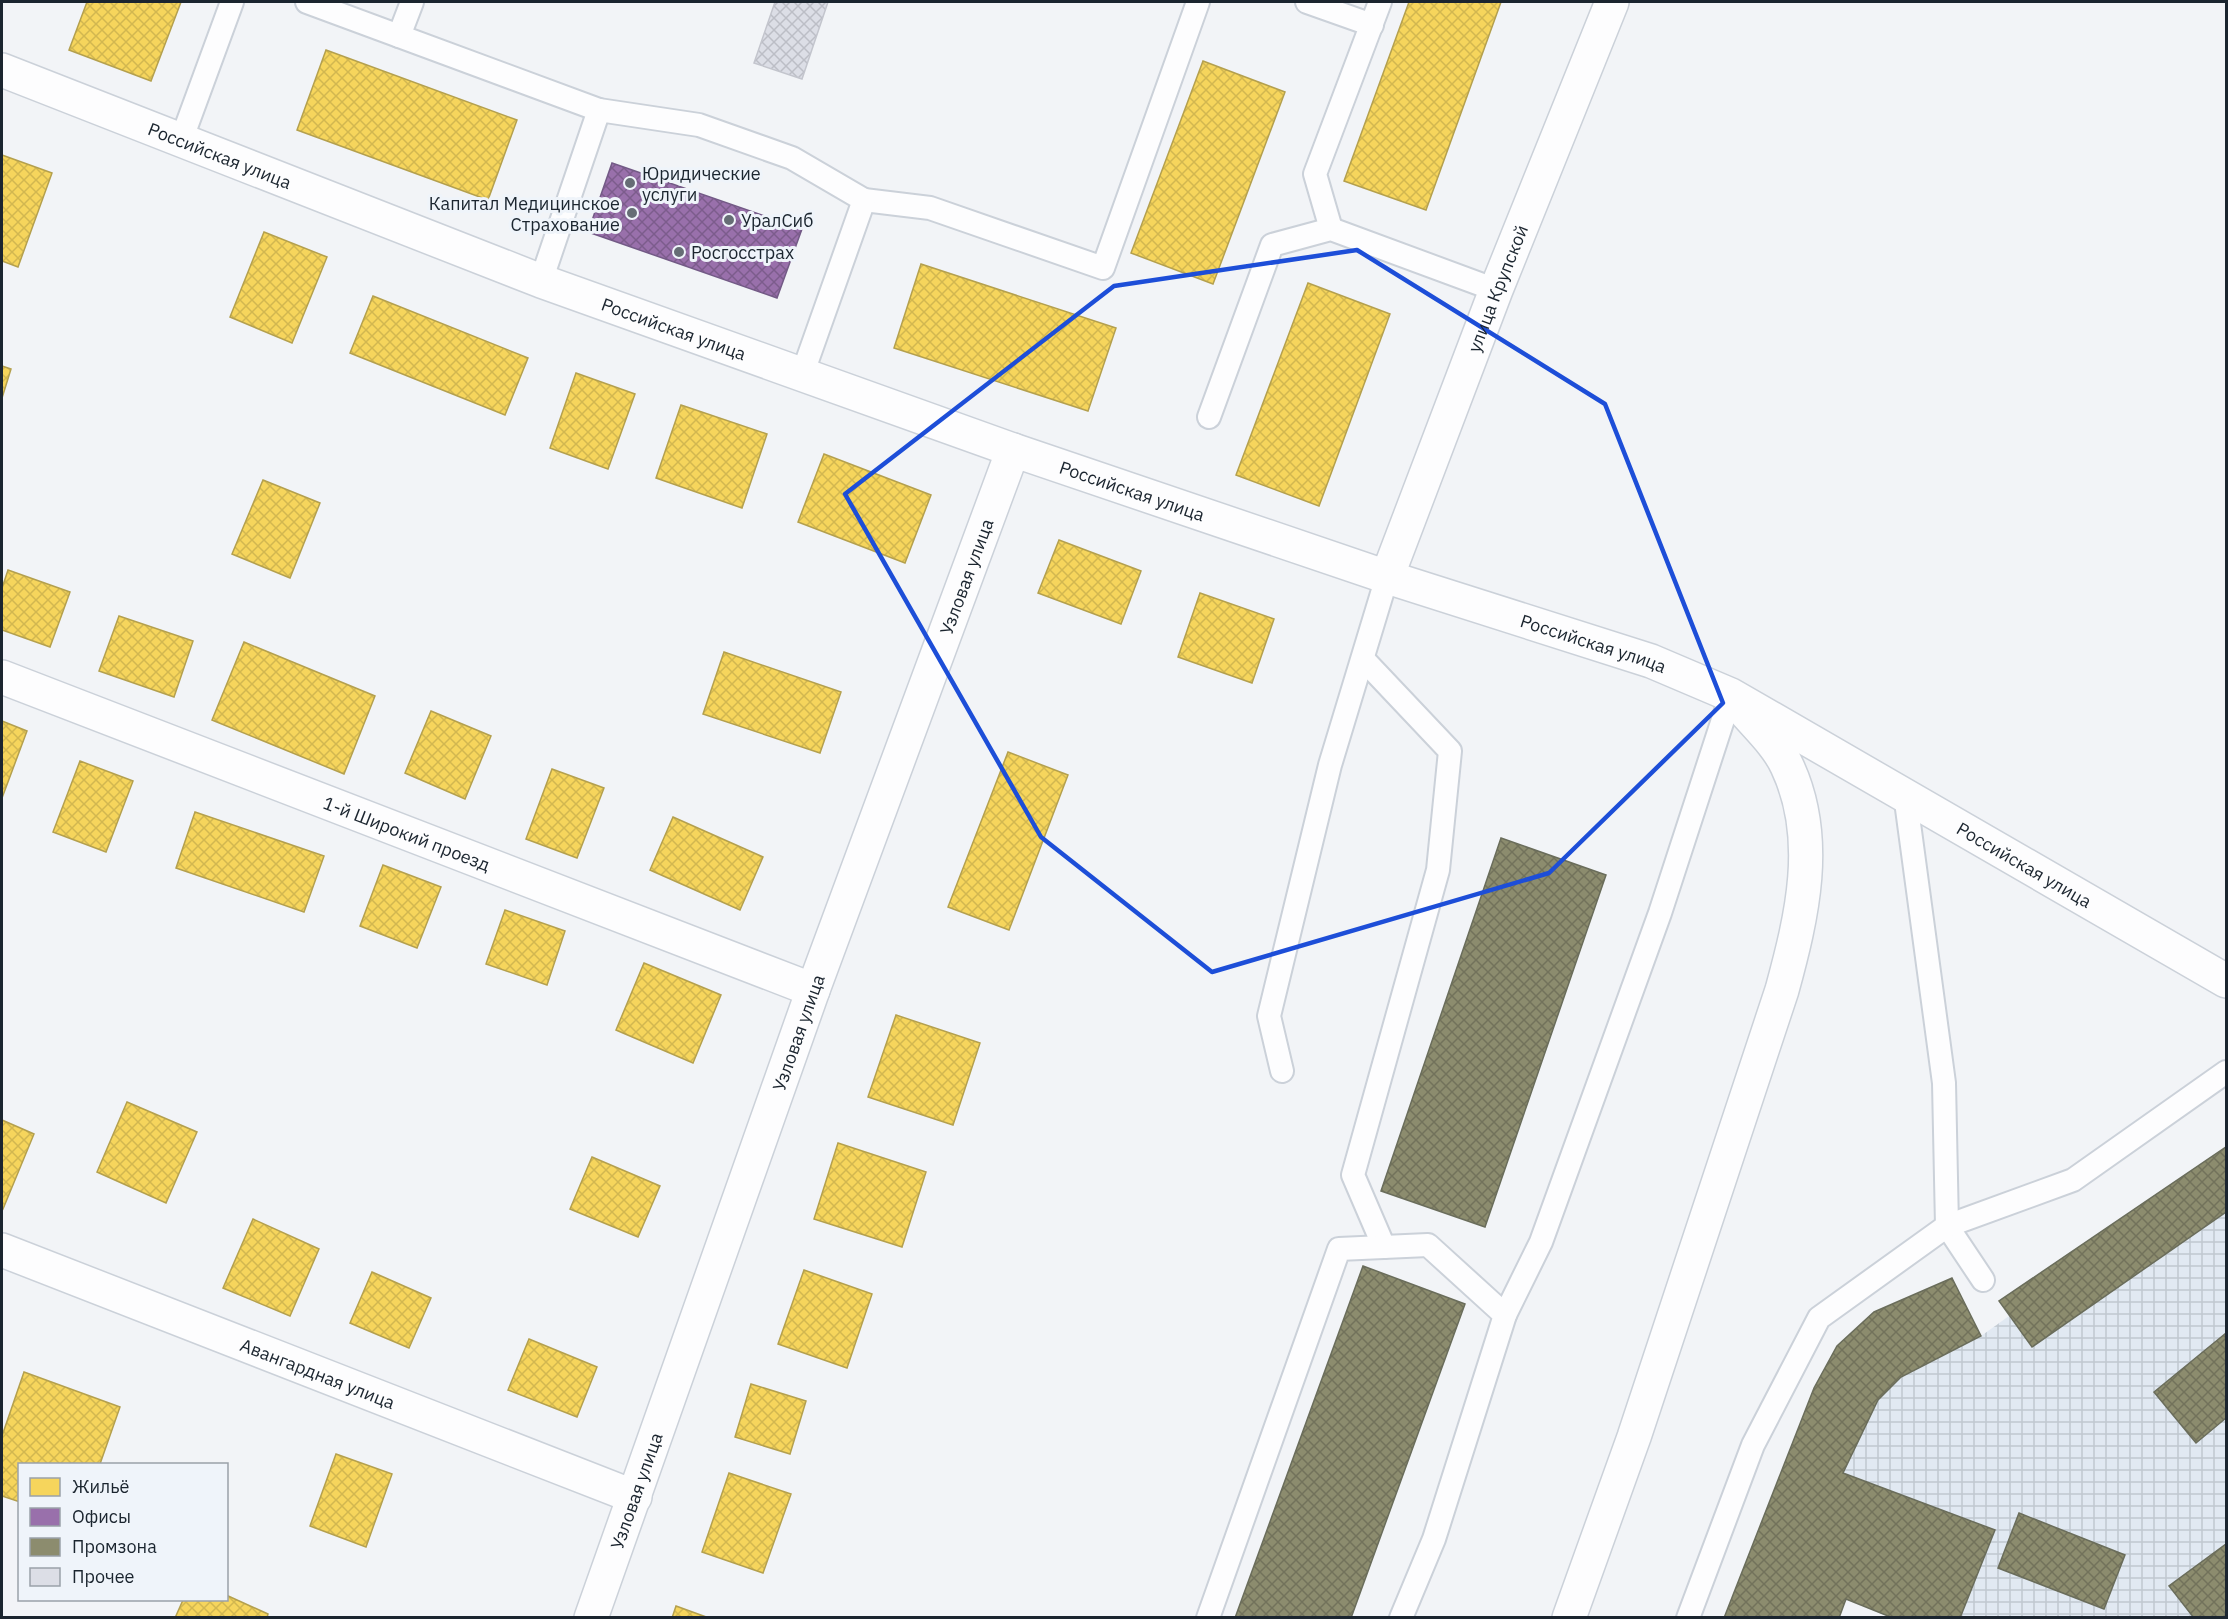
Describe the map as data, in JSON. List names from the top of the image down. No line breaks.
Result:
{"streets":{"street":["Российская улица","улица Крупской","Узловая улица","1-й Широкий проезд","Авангардная улица"]},"crossings":[["Российская улица","улица Крупской"],["Российская улица","Узловая улица"],["Узловая улица","1-й Широкий проезд"],["Узловая улица","Авангардная улица"]],"places":["Юридические услуги","Капитал Медицинское Страхование","УралСиб","Росгосстрах"],"legend":["Жильё","Офисы","Промзона","Прочее"]}
